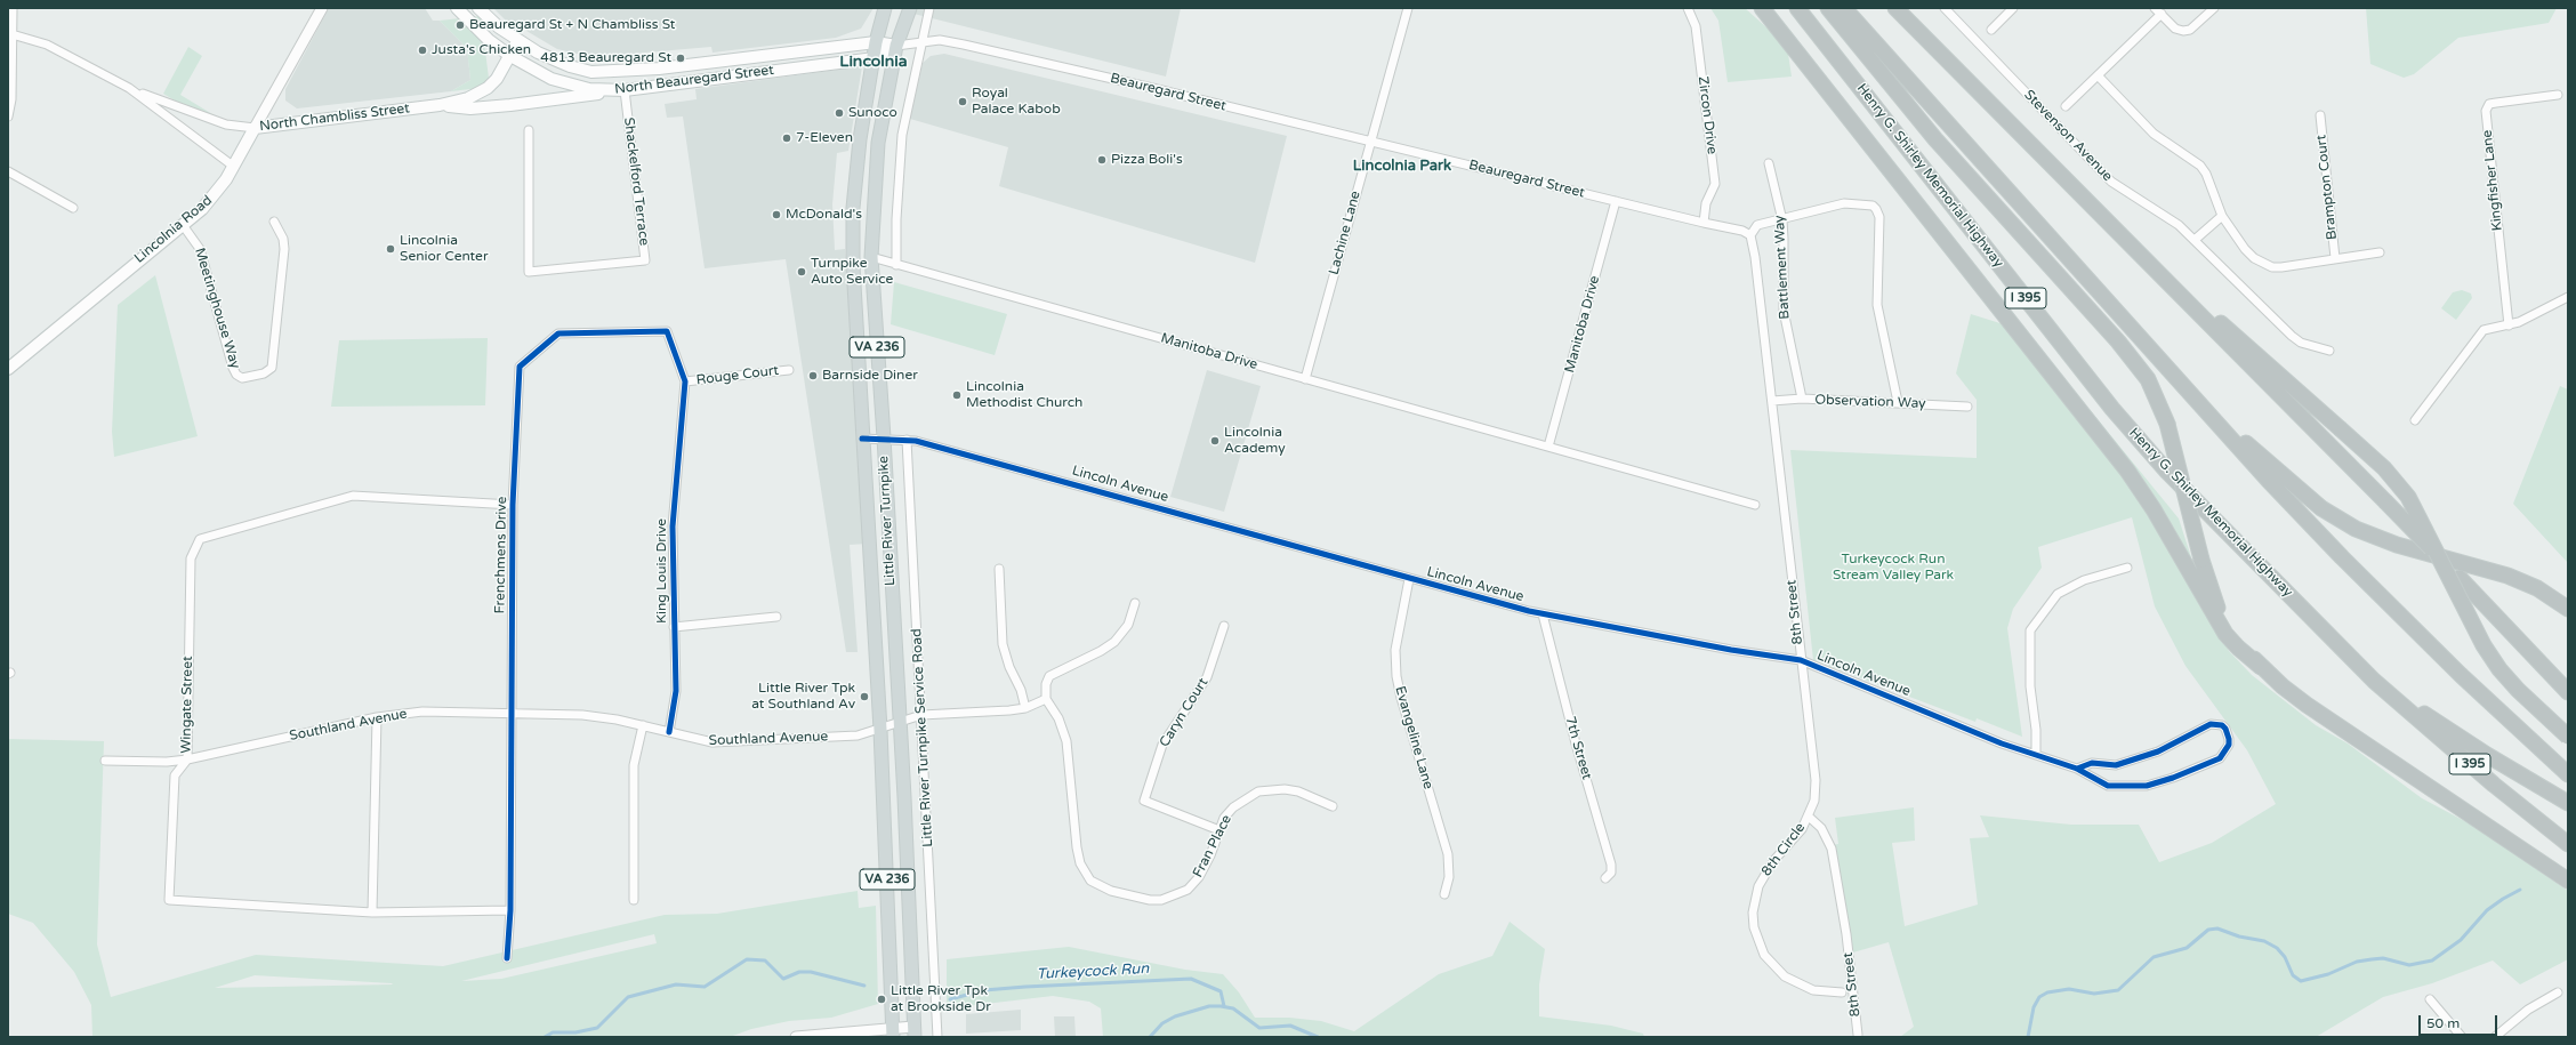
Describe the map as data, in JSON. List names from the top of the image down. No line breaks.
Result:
{"streets":{"highway":["Henry G. Shirley Memorial Highway","I 395"],"main road":["North Beauregard Street","Beauregard Street","North Chambliss Street","Lincolnia Road","VA 236","Little River Turnpike"],"street":["Zircon Drive","Stevenson Avenue","Kingfisher Lane","Shackelford Terrace","Brampton Court","Lachine Lane","Battlement Way","Meetinghouse Way","Manitoba Drive","Rouge Court","Observation Way","Lincoln Avenue","Frenchmens Drive","King Louis Drive","8th Street","Wingate Street","Caryn Court","Southland Avenue","Little River Turnpike Service Road","Evangeline Lane","7th Street","Fran Place","8th Circle"]},"crossings":[["North Beauregard Street","Beauregard Street"],["North Beauregard Street","North Chambliss Street"],["North Beauregard Street","Shackelford Terrace"],["North Beauregard Street","Little River Turnpike"],["Beauregard Street","Zircon Drive"],["Beauregard Street","Lachine Lane"],["Beauregard Street","Manitoba Drive"],["Beauregard Street","Little River Turnpike"],["Beauregard Street","8th Street"],["North Chambliss Street","Lincolnia Road"],["Lincolnia Road","Meetinghouse Way"],["Lachine Lane","Manitoba Drive"],["Battlement Way","Observation Way"],["Manitoba Drive","Little River Turnpike"],["Rouge Court","Frenchmens Drive"],["Rouge Court","King Louis Drive"],["Observation Way","8th Street"],["Lincoln Avenue","Little River Turnpike"],["Lincoln Avenue","8th Street"],["Lincoln Avenue","Little River Turnpike Service Road"],["Lincoln Avenue","Evangeline Lane"],["Lincoln Avenue","7th Street"],["Little River Turnpike","Southland Avenue"],["Frenchmens Drive","King Louis Drive"],["Frenchmens Drive","Wingate Street"],["Frenchmens Drive","Southland Avenue"],["King Louis Drive","Southland Avenue"],["8th Street","8th Circle"],["Wingate Street","Southland Avenue"],["Caryn Court","Fran Place"],["Southland Avenue","Little River Turnpike Service Road"],["Southland Avenue","Fran Place"]],"districts":["Lincolnia","Lincolnia Park"],"water":["Turkeycock Run"],"parks":["Turkeycock Run Stream Valley Park"],"places":["Beauregard St + N Chambliss St","Justa's Chicken","4813 Beauregard St","Royal Palace Kabob","Sunoco","7-Eleven","Pizza Boli's","McDonald's","Lincolnia Senior Center","Turnpike Auto Service","Barnside Diner","Lincolnia Methodist Church","Lincolnia Academy","Little River Tpk at Southland Av","Little River Tpk at Brookside Dr"],"scale_bar":"50 m"}
